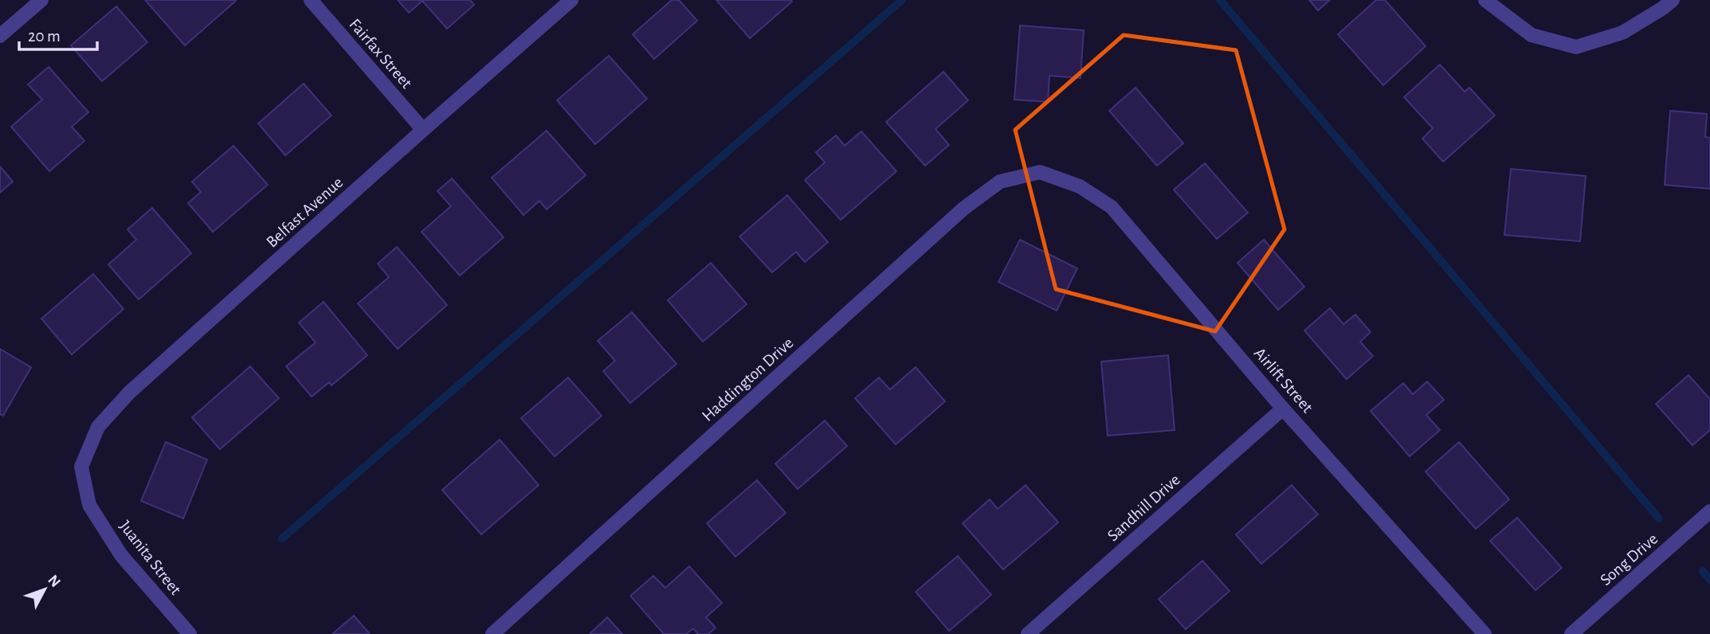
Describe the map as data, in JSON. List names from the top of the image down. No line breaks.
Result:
{"streets":{"street":["Fairfax Street","Belfast Avenue","Haddington Drive","Airlift Street","Sandhill Drive","Juanita Street","Song Drive"]},"crossings":[["Fairfax Street","Belfast Avenue"],["Belfast Avenue","Juanita Street"],["Haddington Drive","Airlift Street"],["Airlift Street","Sandhill Drive"]],"scale_bar":"20 m","north":"top right"}
